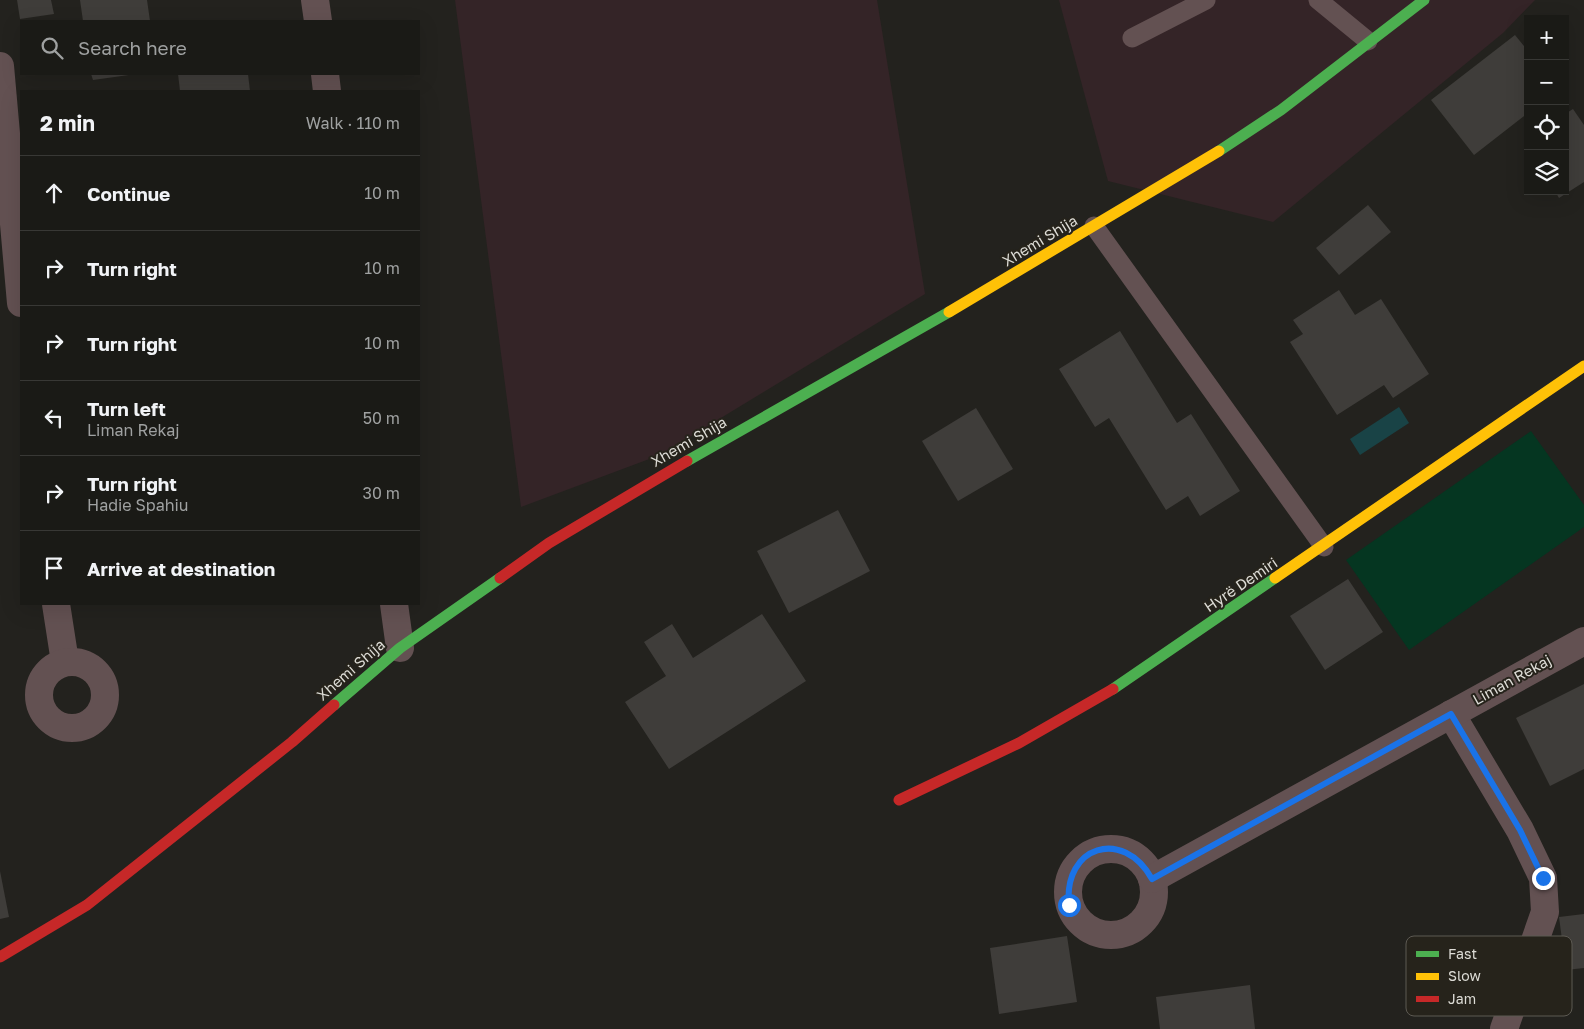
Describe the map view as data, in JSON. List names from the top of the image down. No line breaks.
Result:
{"streets":{"street":["Xhemi Shija","Hyrë Demiri","Liman Rekaj"]},"legend":["Fast","Slow","Jam"],"page":{"map_buttons":["+","−"],"search":"Search here","heading":["2 min","Walk · 110 m"],"list":[["Continue","10 m"],["Turn right","10 m"],["Turn right","10 m"],["Turn left","Liman Rekaj","50 m"],["Turn right","Hadie Spahiu","30 m"],"Arrive at destination"]}}
